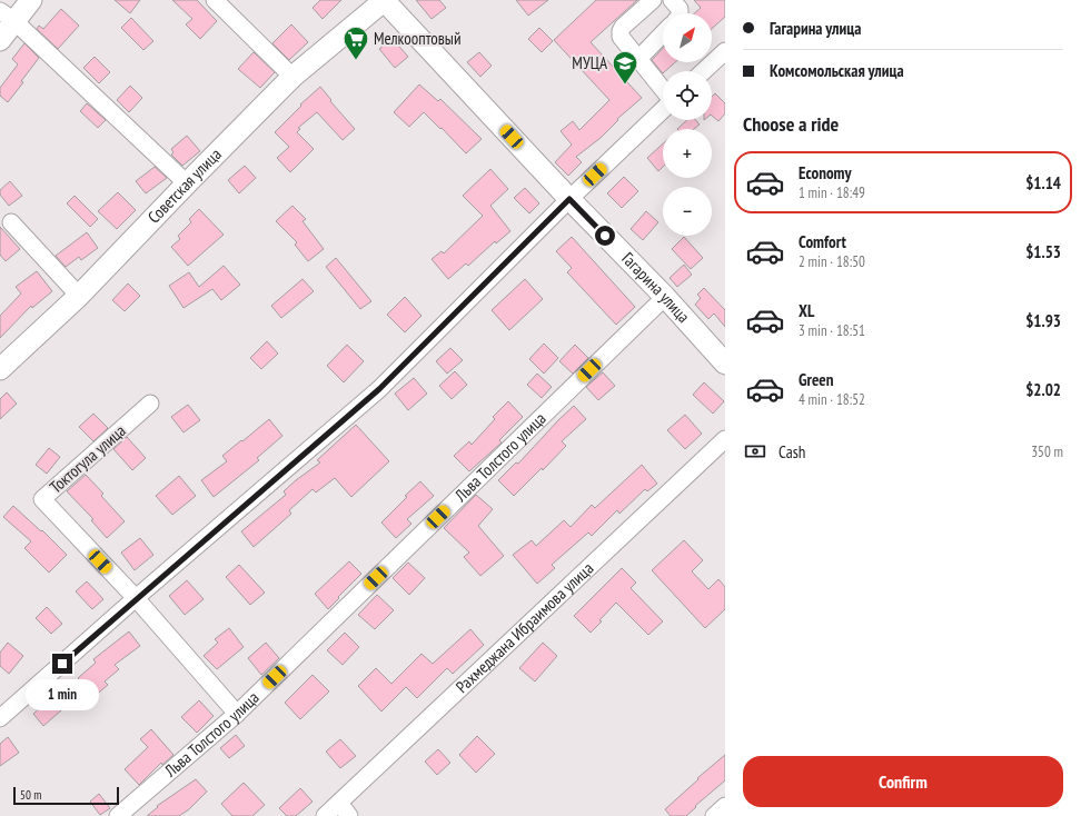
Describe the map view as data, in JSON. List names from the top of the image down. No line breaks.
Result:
{"streets":{"main road":["Советская улица","Гагарина улица"],"street":["Льва Толстого улица","Токтогула улица","Рахмеджана Ибраимова улица"]},"crossings":[["Советская улица","Гагарина улица"],["Гагарина улица","Льва Толстого улица"],["Льва Толстого улица","Токтогула улица"]],"places":{"supermarket":["Мелкооптовый"],"school or university":["МУЦА"]},"scale_bar":"50 m","north":"top right","page":{"banner":["Гагарина улица","Комсомольская улица"],"map_buttons":["+","−"],"heading":"Choose a ride","list":[{"name":"Economy","note":"1 min · 18:49","value":"$1.14"},{"name":"Comfort","note":"2 min · 18:50","value":"$1.53"},{"name":"XL","note":"3 min · 18:51","value":"$1.93"},{"name":"Green","note":"4 min · 18:52","value":"$2.02"}],"pay":["Cash","350 m"],"bubble":"1 min","buttons":"Confirm","scale":"50 m"}}
